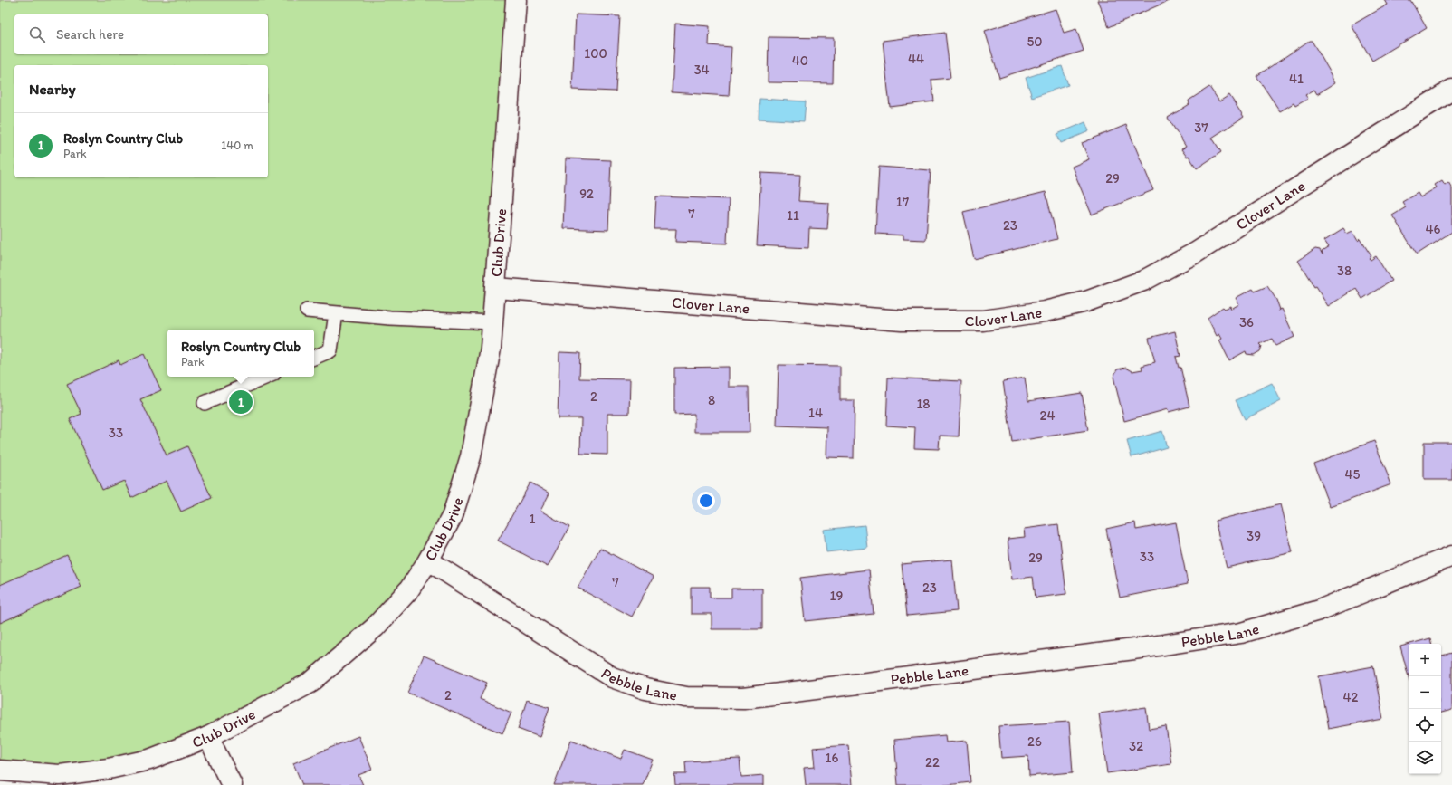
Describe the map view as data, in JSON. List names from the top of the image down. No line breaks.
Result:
{"streets":{"street":["Clover Lane","Club Drive","Pebble Lane"]},"crossings":[["Clover Lane","Club Drive"],["Club Drive","Pebble Lane"]],"house_numbers":["50","100","44","40","34","41","37","29","92","17","7","11","23","46","38","36","2","8","18","14","24","33","45","1","39","33","29","7","23","19","2","42","26","32","16","22"],"page":{"search":"Search here","heading":"Nearby","list":[{"mark":"1","name":"Roslyn Country Club","note":"Park","value":"140 m"}],"popup":["Roslyn Country Club","Park"],"pins":"1","map_buttons":["+","−"]}}
